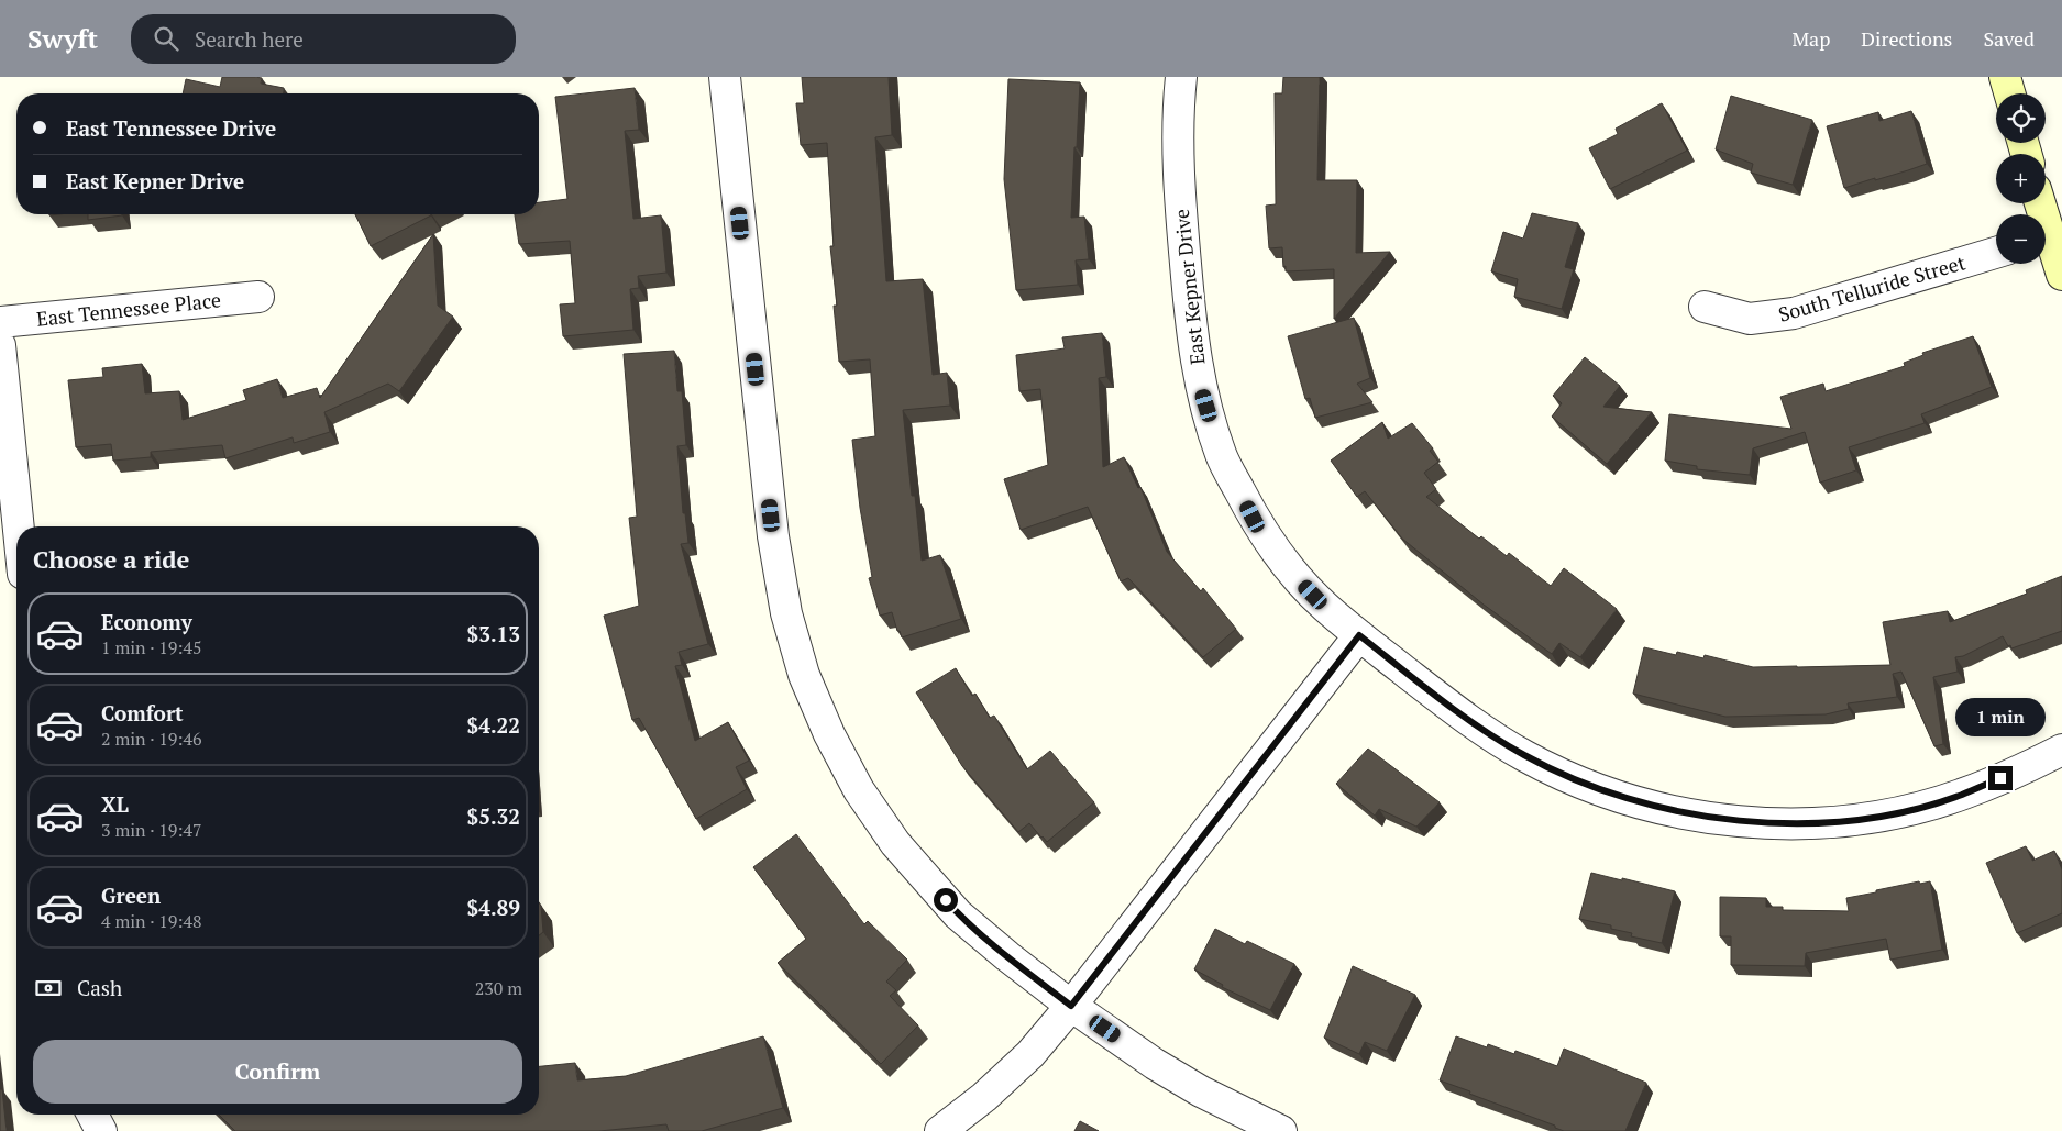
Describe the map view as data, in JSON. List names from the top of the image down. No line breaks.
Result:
{"streets":{"street":["East Kepner Drive","South Telluride Street","East Tennessee Place"]},"page":{"header":"Swyft","search":"Search here","nav":["Map","Directions","Saved"],"map_buttons":["+","−"],"banner":["East Tennessee Drive","East Kepner Drive"],"heading":"Choose a ride","list":[{"name":"Economy","note":"1 min · 19:45","value":"$3.13"},{"name":"Comfort","note":"2 min · 19:46","value":"$4.22"},{"name":"XL","note":"3 min · 19:47","value":"$5.32"},{"name":"Green","note":"4 min · 19:48","value":"$4.89"}],"bubble":"1 min","pay":["Cash","230 m"],"buttons":"Confirm"}}
